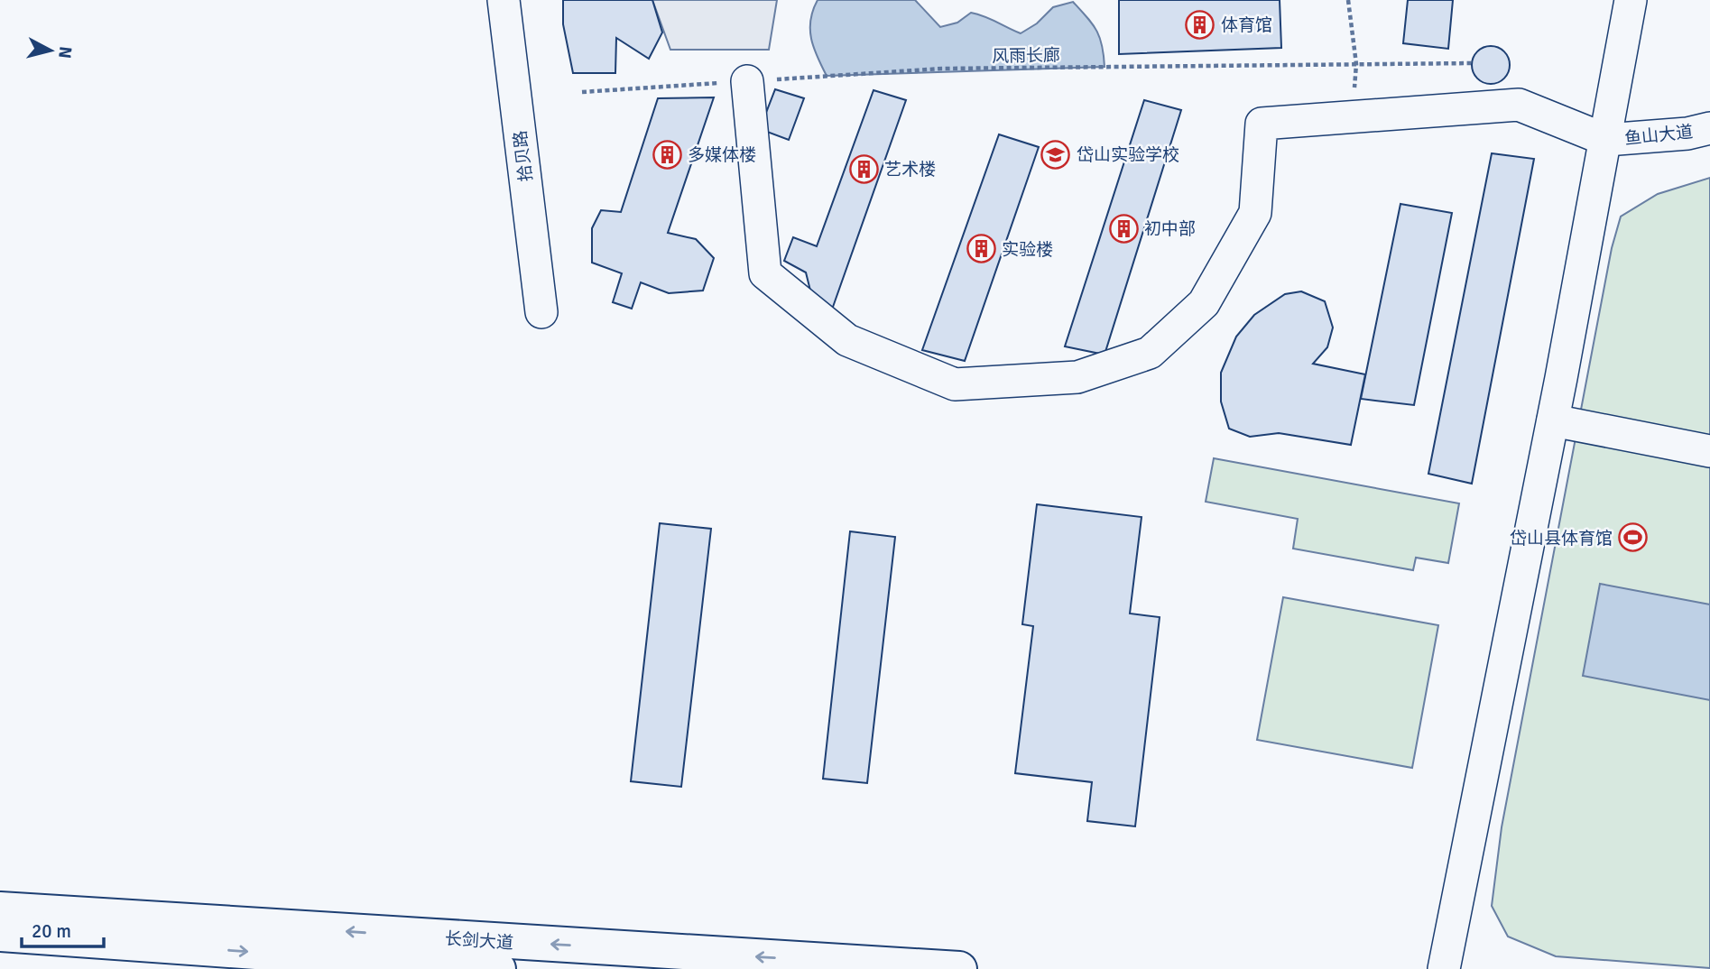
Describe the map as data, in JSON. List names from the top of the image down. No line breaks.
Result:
{"streets":{"highway":["长剑大道"],"street":["鱼山大道","拾贝路"],"path":["风雨长廊"]},"places":{"building":["体育馆","多媒体楼","艺术楼","初中部","实验楼"],"school or university":["岱山实验学校"],"sports":["岱山县体育馆"]},"scale_bar":"20 m","north":"right"}
